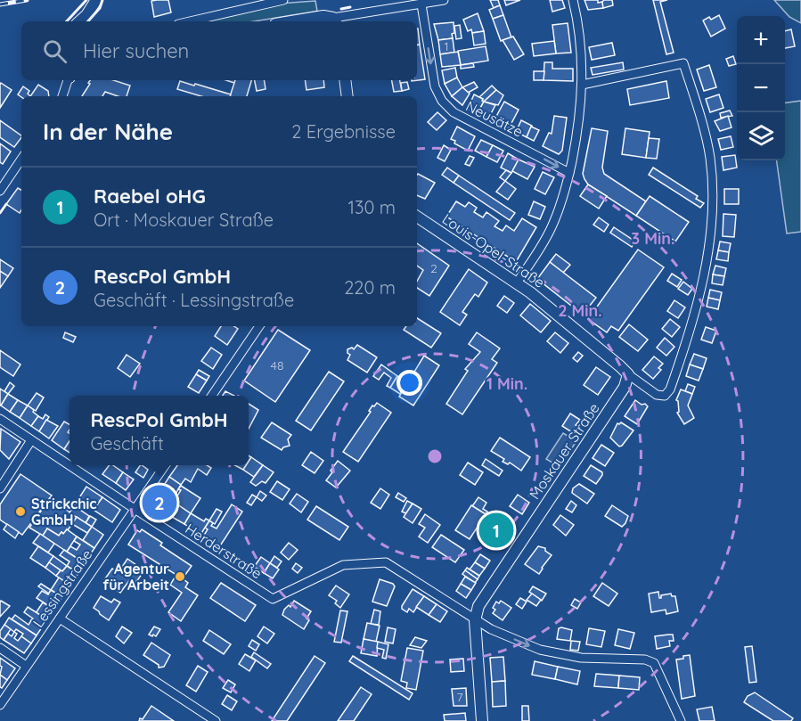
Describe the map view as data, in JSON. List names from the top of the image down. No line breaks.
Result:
{"streets":{"main road":["Louis-Opel-Straße","Moskauer Straße"],"street":["Neusätze","Herderstraße","Lessingstraße"]},"crossings":[["Louis-Opel-Straße","Moskauer Straße"],["Moskauer Straße","Herderstraße"],["Herderstraße","Lessingstraße"]],"one_way":["Neusätze"],"places":["Strickchic GmbH","Agentur für Arbeit"],"house_numbers":["1","2","48","7"],"page":{"map_buttons":["+","−"],"search":"Hier suchen","heading":["In der Nähe","2 Ergebnisse"],"list":[{"mark":"1","name":"Raebel oHG","note":"Ort · Moskauer Straße","value":"130 m"},{"mark":"2","name":"RescPol GmbH","note":"Geschäft · Lessingstraße","value":"220 m"}],"popup":["RescPol GmbH","Geschäft"],"pins":["2","1"]},"rings":["3 Min.","2 Min.","1 Min."]}
